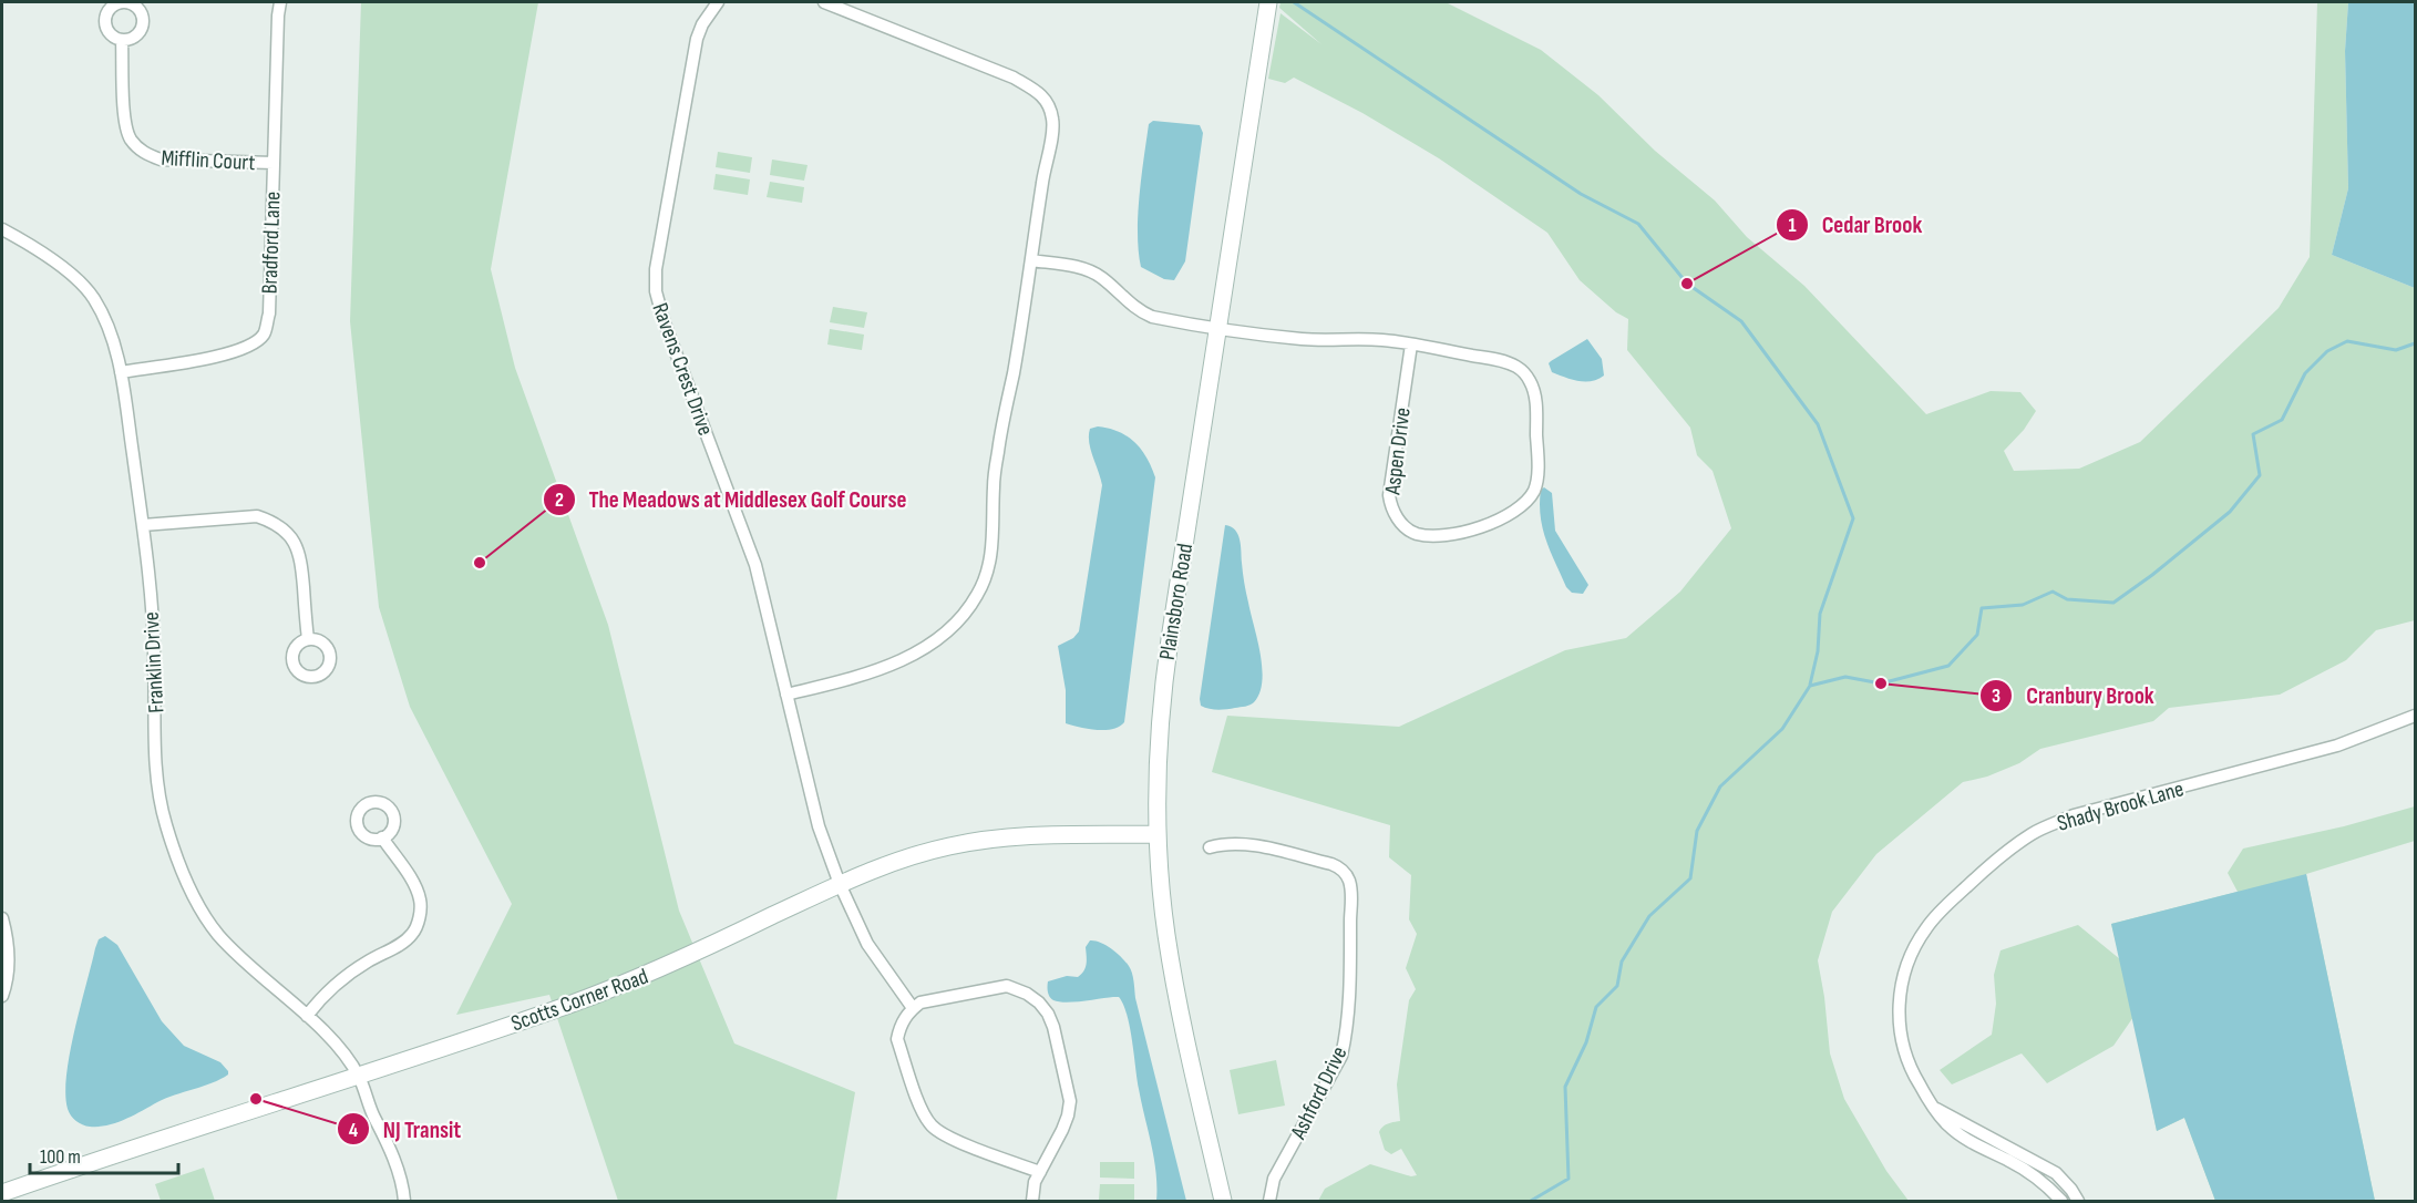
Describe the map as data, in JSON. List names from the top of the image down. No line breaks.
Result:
{"streets":{"street":["Mifflin Court","Bradford Lane","Ravens Crest Drive","Aspen Drive","Plainsboro Road","Franklin Drive","Shady Brook Lane","Scotts Corner Road","Ashford Drive"]},"crossings":[["Mifflin Court","Bradford Lane"],["Bradford Lane","Franklin Drive"],["Ravens Crest Drive","Scotts Corner Road"],["Aspen Drive","Plainsboro Road"],["Plainsboro Road","Scotts Corner Road"],["Franklin Drive","Scotts Corner Road"]],"places":["Cedar Brook","The Meadows at Middlesex Golf Course","Cranbury Brook","NJ Transit"],"scale_bar":"100 m"}
